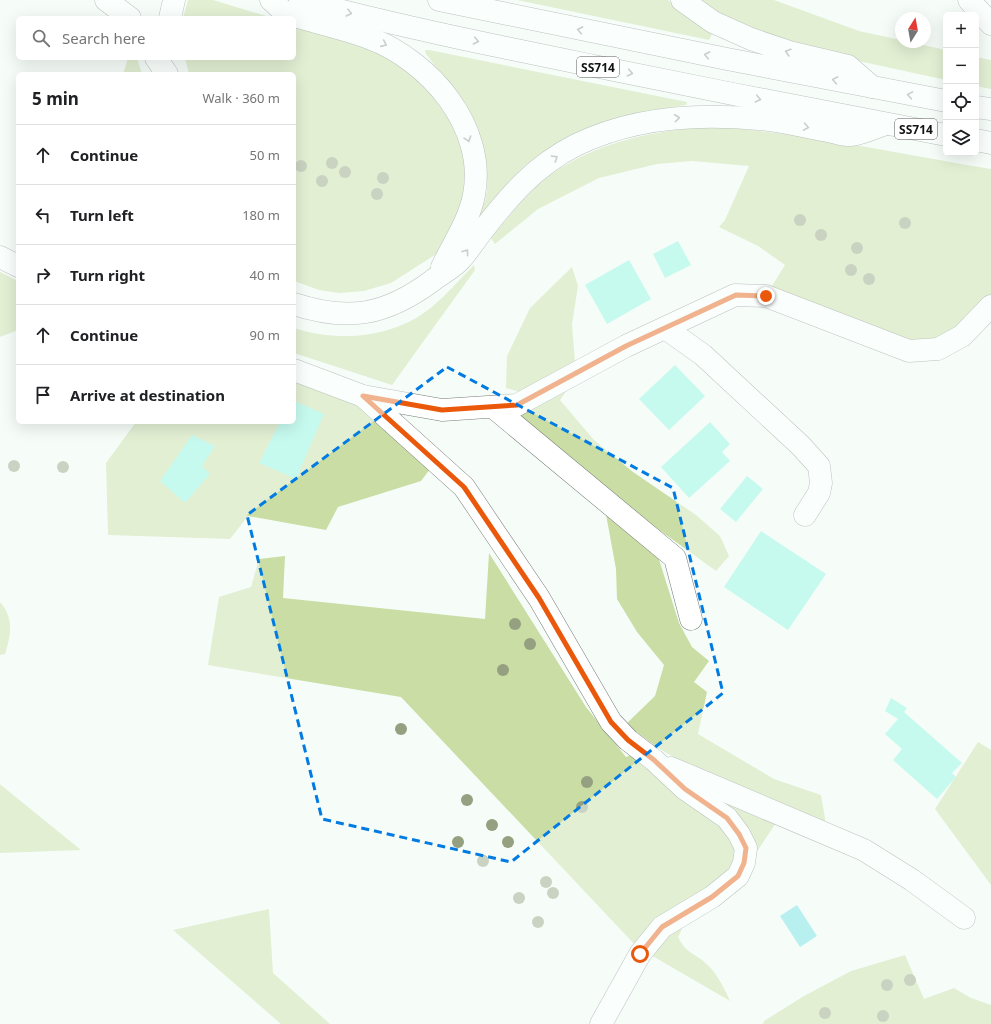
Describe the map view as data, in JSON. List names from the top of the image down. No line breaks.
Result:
{"streets":{"main road":["SS714"]},"north":"top","page":{"map_buttons":["+","−"],"search":"Search here","heading":["5 min","Walk · 360 m"],"list":[["Continue","50 m"],["Turn left","180 m"],["Turn right","40 m"],["Continue","90 m"],"Arrive at destination"]}}
